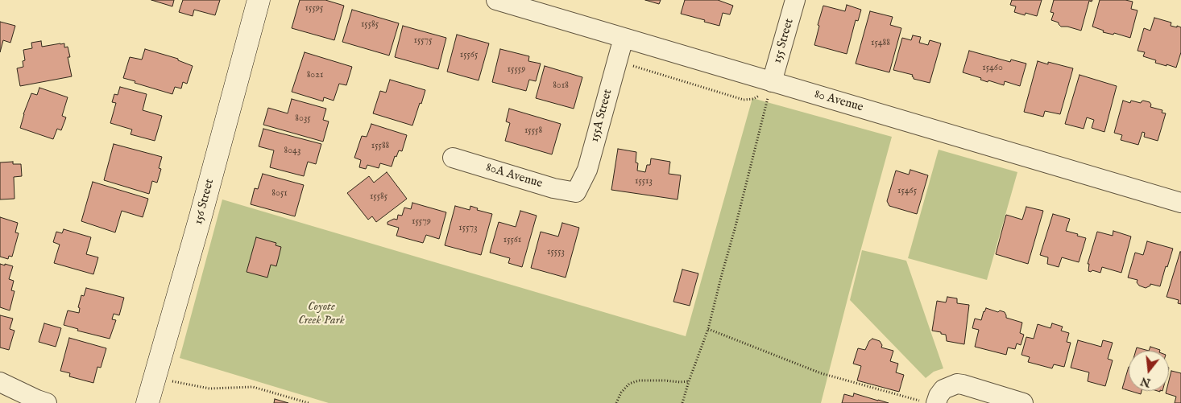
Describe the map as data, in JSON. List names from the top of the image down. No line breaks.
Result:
{"streets":{"street":["155 Street","80 Avenue","155A Street","80A Avenue","156 Street"]},"crossings":[["155 Street","80 Avenue"],["80 Avenue","155A Street"],["155A Street","80A Avenue"]],"parks":["Coyote Creek Park"],"house_numbers":["15595","15585","15575","15488","15565","15460","15559","8021","8018","8035","15558","15588","8043","15513","15465","8051","15585","15579","15573","15561","15553"],"north":"bottom"}
